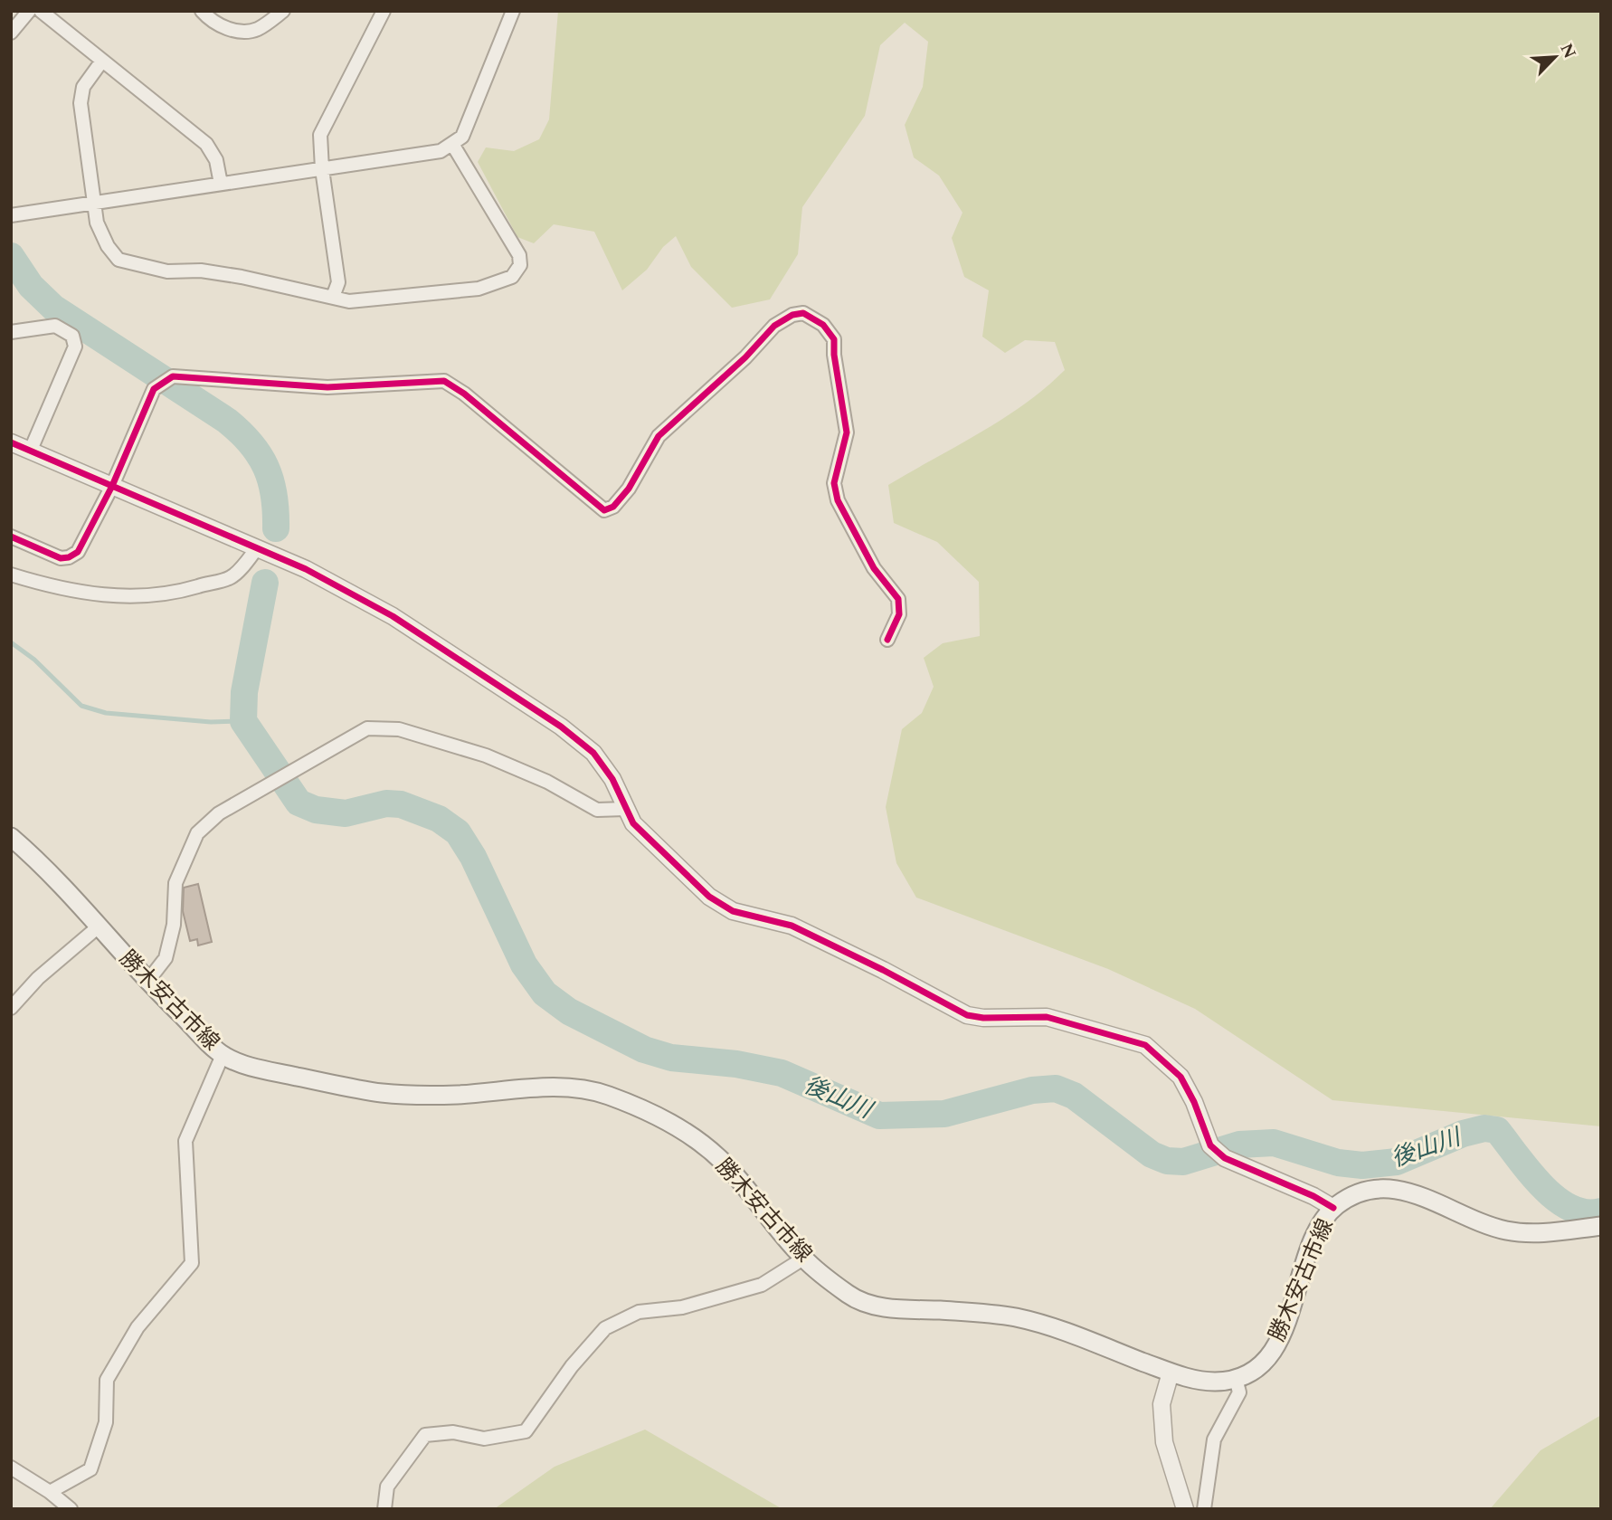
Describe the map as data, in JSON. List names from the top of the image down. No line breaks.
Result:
{"streets":{"main road":["勝木安古市線"]},"water":["後山川"],"north":"top right"}
